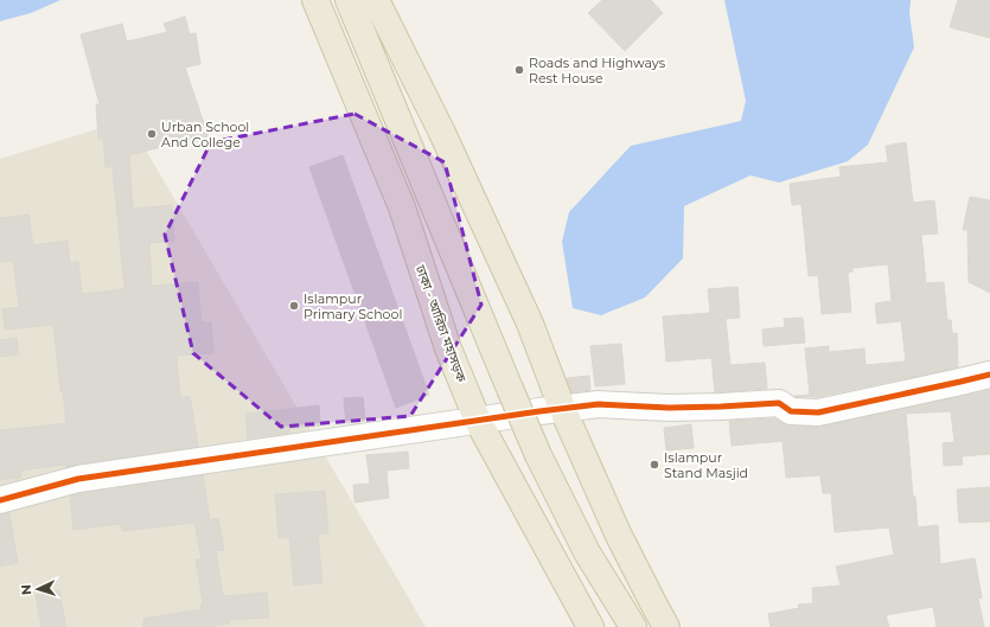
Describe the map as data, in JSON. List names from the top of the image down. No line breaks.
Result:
{"streets":{"highway":["ঢাকা - আরিচা মহাসড়ক"]},"places":["Roads and Highways Rest House","Urban School And College","Islampur Primary School","Islampur Stand Masjid"],"north":"left"}
